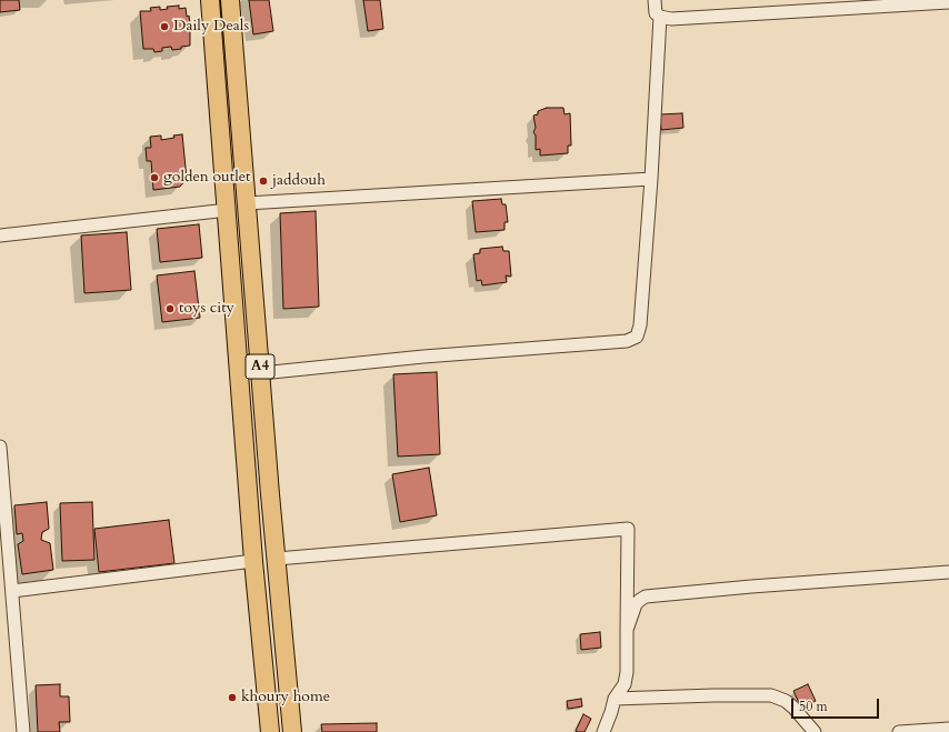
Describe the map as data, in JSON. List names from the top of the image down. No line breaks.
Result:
{"streets":{"highway":["A4"]},"places":["Daily Deals","golden outlet","jaddouh","toys city","khoury home"],"scale_bar":"50 m"}
